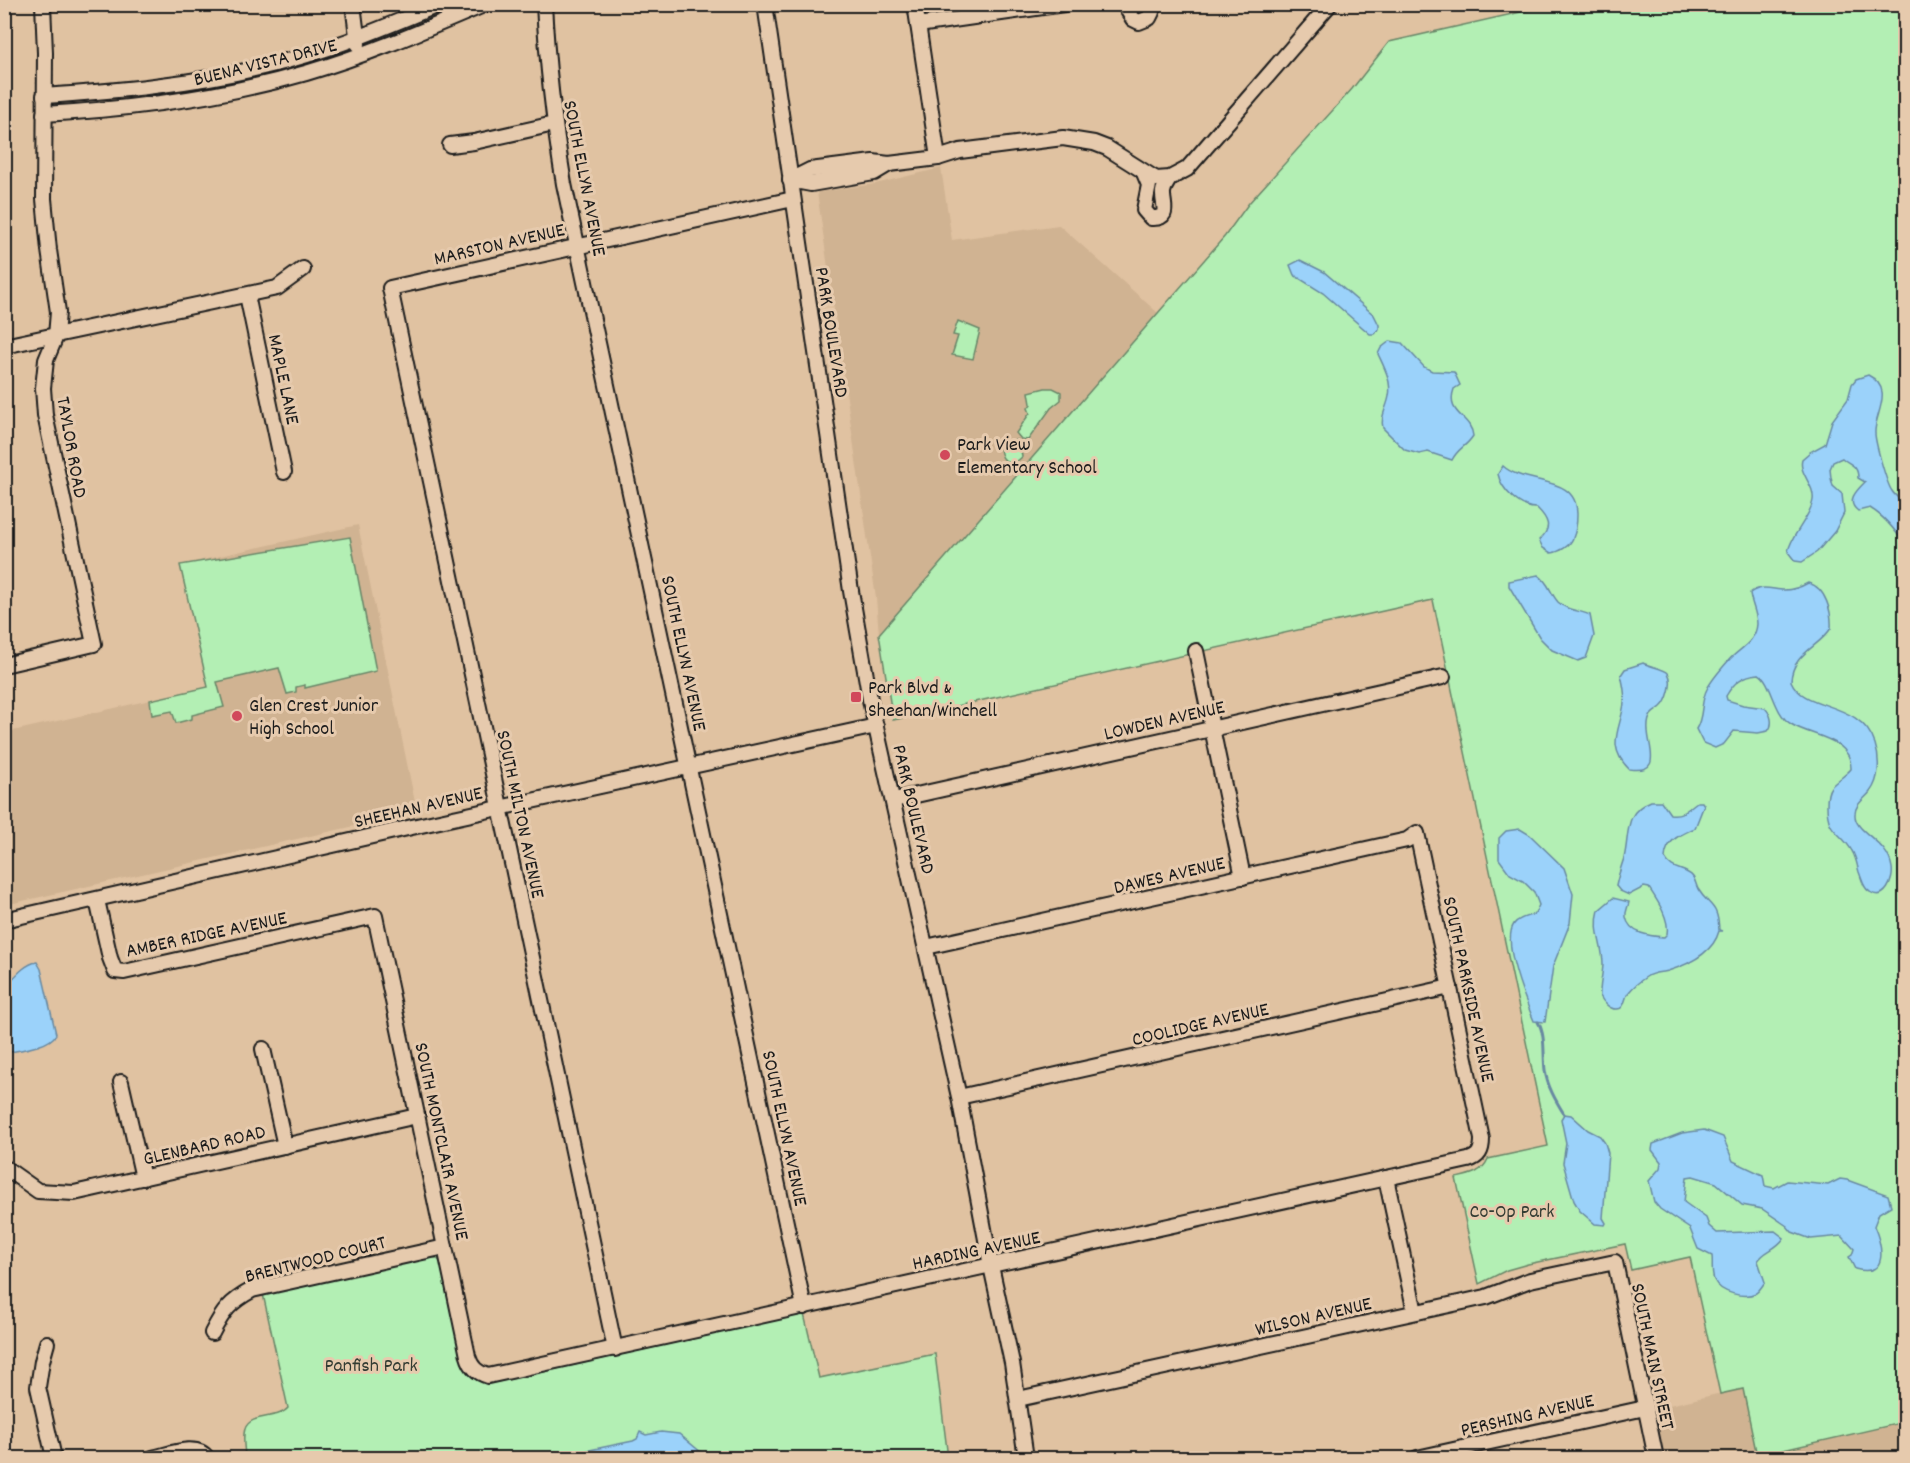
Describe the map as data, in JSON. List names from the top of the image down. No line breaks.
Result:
{"streets":{"street":["BUENA VISTA DRIVE","SOUTH ELLYN AVENUE","MARSTON AVENUE","PARK BOULEVARD","MAPLE LANE","TAYLOR ROAD","LOWDEN AVENUE","SHEEHAN AVENUE","SOUTH MILTON AVENUE","DAWES AVENUE","AMBER RIDGE AVENUE","SOUTH PARKSIDE AVENUE","COOLIDGE AVENUE","SOUTH MONTCLAIR AVENUE","GLENBARD ROAD","HARDING AVENUE","BRENTWOOD COURT","WILSON AVENUE","SOUTH MAIN STREET","PERSHING AVENUE"]},"crossings":[["BUENA VISTA DRIVE","TAYLOR ROAD"],["SOUTH ELLYN AVENUE","MARSTON AVENUE"],["SOUTH ELLYN AVENUE","SHEEHAN AVENUE"],["SOUTH ELLYN AVENUE","HARDING AVENUE"],["MARSTON AVENUE","PARK BOULEVARD"],["MARSTON AVENUE","SOUTH MILTON AVENUE"],["PARK BOULEVARD","LOWDEN AVENUE"],["PARK BOULEVARD","SHEEHAN AVENUE"],["PARK BOULEVARD","DAWES AVENUE"],["PARK BOULEVARD","COOLIDGE AVENUE"],["PARK BOULEVARD","HARDING AVENUE"],["PARK BOULEVARD","WILSON AVENUE"],["SHEEHAN AVENUE","SOUTH MILTON AVENUE"],["SHEEHAN AVENUE","AMBER RIDGE AVENUE"],["SOUTH MILTON AVENUE","HARDING AVENUE"],["DAWES AVENUE","SOUTH PARKSIDE AVENUE"],["AMBER RIDGE AVENUE","SOUTH MONTCLAIR AVENUE"],["SOUTH PARKSIDE AVENUE","COOLIDGE AVENUE"],["SOUTH PARKSIDE AVENUE","HARDING AVENUE"],["SOUTH MONTCLAIR AVENUE","GLENBARD ROAD"],["SOUTH MONTCLAIR AVENUE","HARDING AVENUE"],["SOUTH MONTCLAIR AVENUE","BRENTWOOD COURT"],["WILSON AVENUE","SOUTH MAIN STREET"],["SOUTH MAIN STREET","PERSHING AVENUE"]],"parks":["Co-Op Park","Panfish Park"],"places":{"other":["Park View Elementary School","Glen Crest Junior High School"],"transit":["Park Blvd & Sheehan/Winchell"]}}
